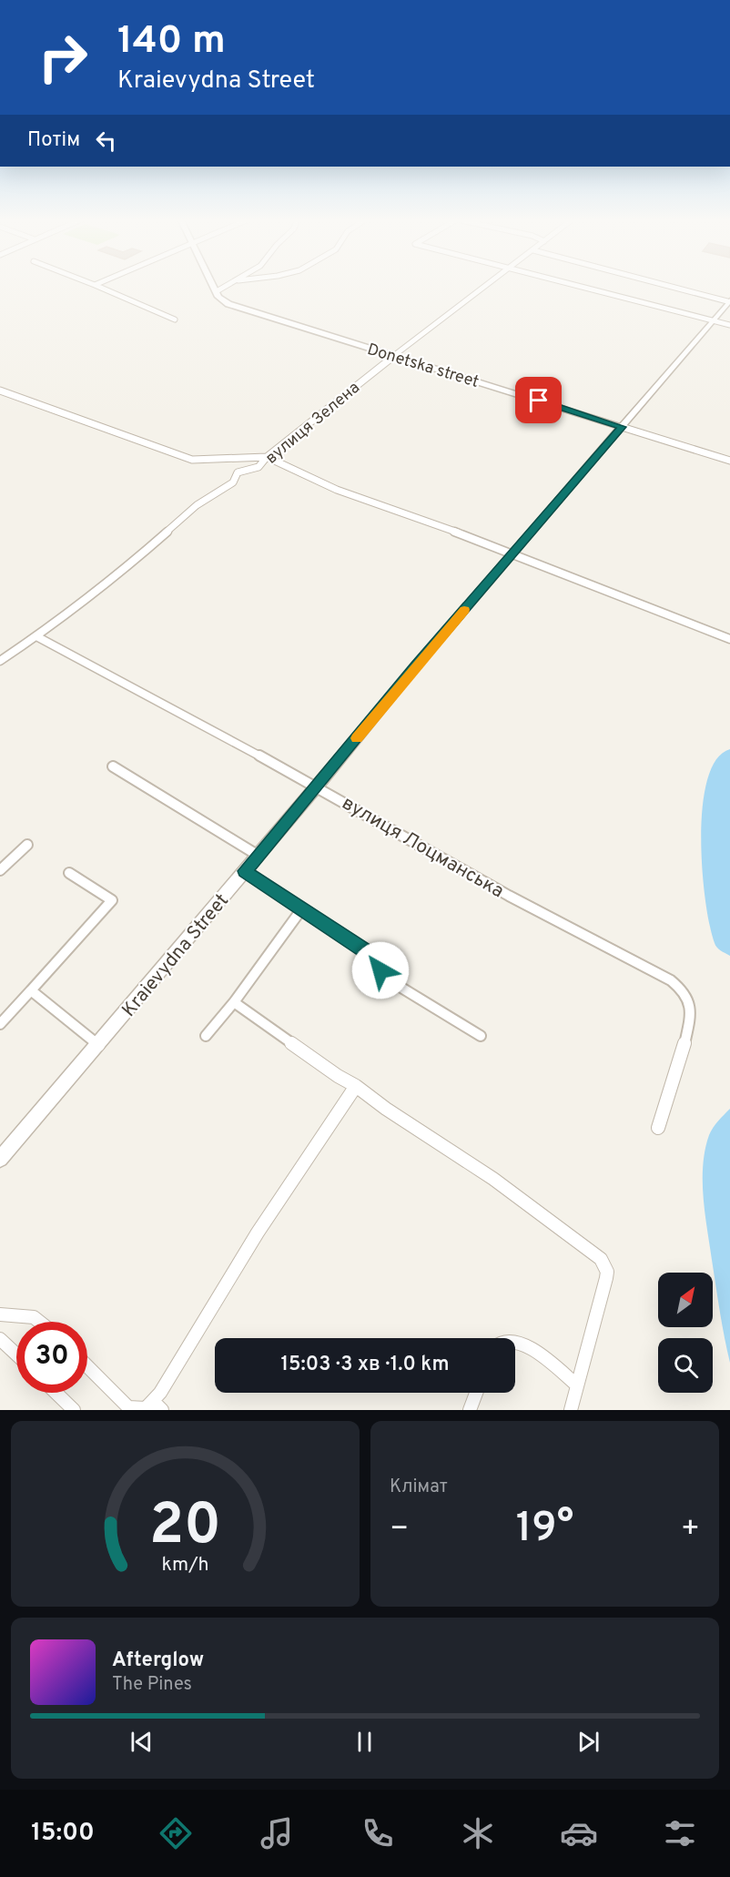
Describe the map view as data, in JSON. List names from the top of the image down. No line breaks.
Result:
{"streets":{"street":["Donetska street","вулиця Зелена","вулиця Лоцманська","Kraievydna Street"]},"crossings":[["Donetska street","вулиця Зелена"],["Donetska street","Kraievydna Street"],["вулиця Зелена","вулиця Лоцманська"],["вулиця Лоцманська","Kraievydna Street"]],"north":"top right","page":{"turn":["140 m","Kraievydna Street"],"then":"Потім","limit":"30","trip":"15:03 · 3 хв · 1.0 km","tile":"Клімат","heat":["−","19°","+"],"song":["Afterglow","The Pines"],"tabs":"15:00","gauge":["20","km/h"]}}
